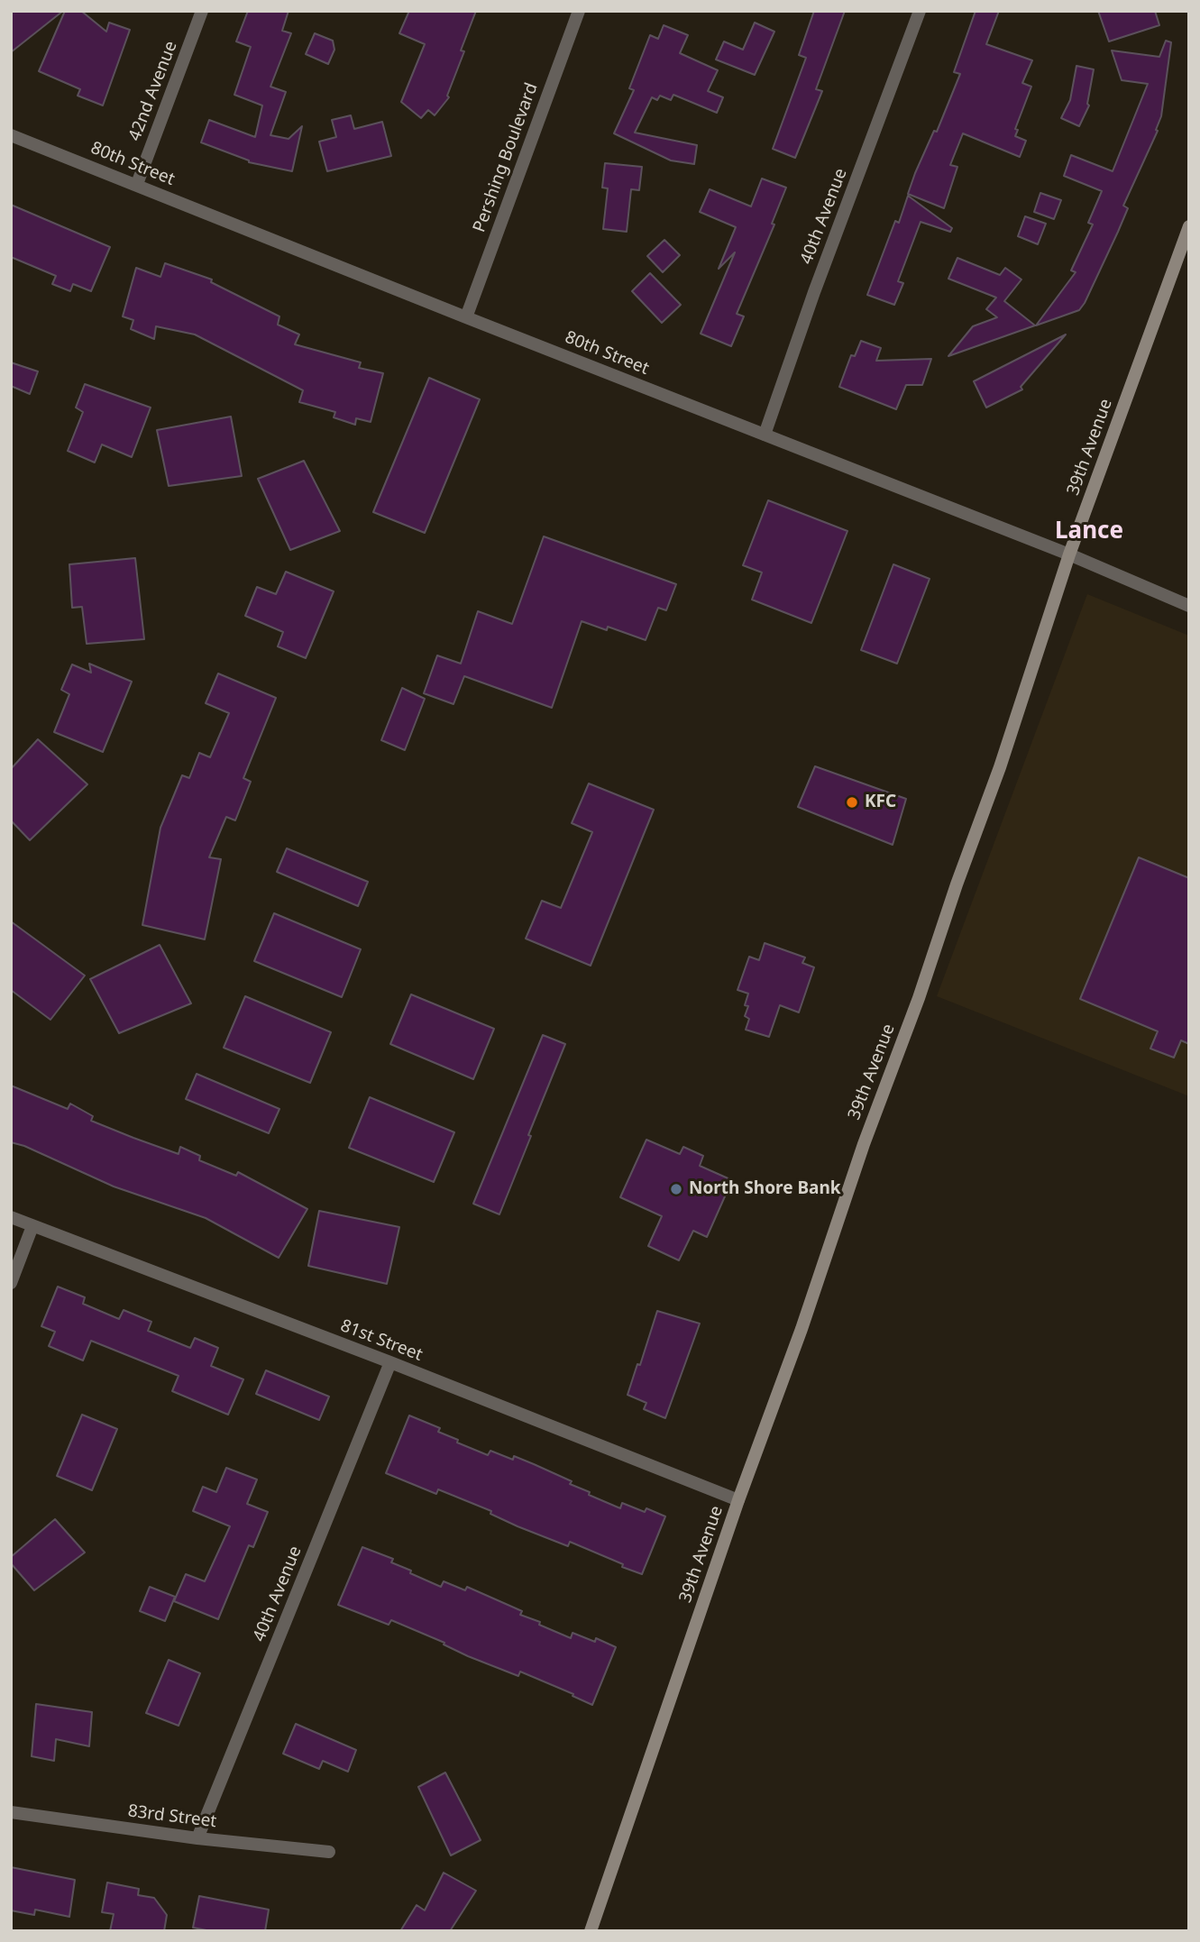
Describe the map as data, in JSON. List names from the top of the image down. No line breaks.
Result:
{"streets":{"main road":["39th Avenue"],"street":["42nd Avenue","Pershing Boulevard","80th Street","40th Avenue","81st Street","83rd Street"]},"crossings":[["42nd Avenue","80th Street"],["Pershing Boulevard","80th Street"],["80th Street","40th Avenue"],["80th Street","39th Avenue"],["40th Avenue","81st Street"],["40th Avenue","83rd Street"],["39th Avenue","81st Street"]],"districts":["Lance"],"places":["KFC","North Shore Bank"]}
